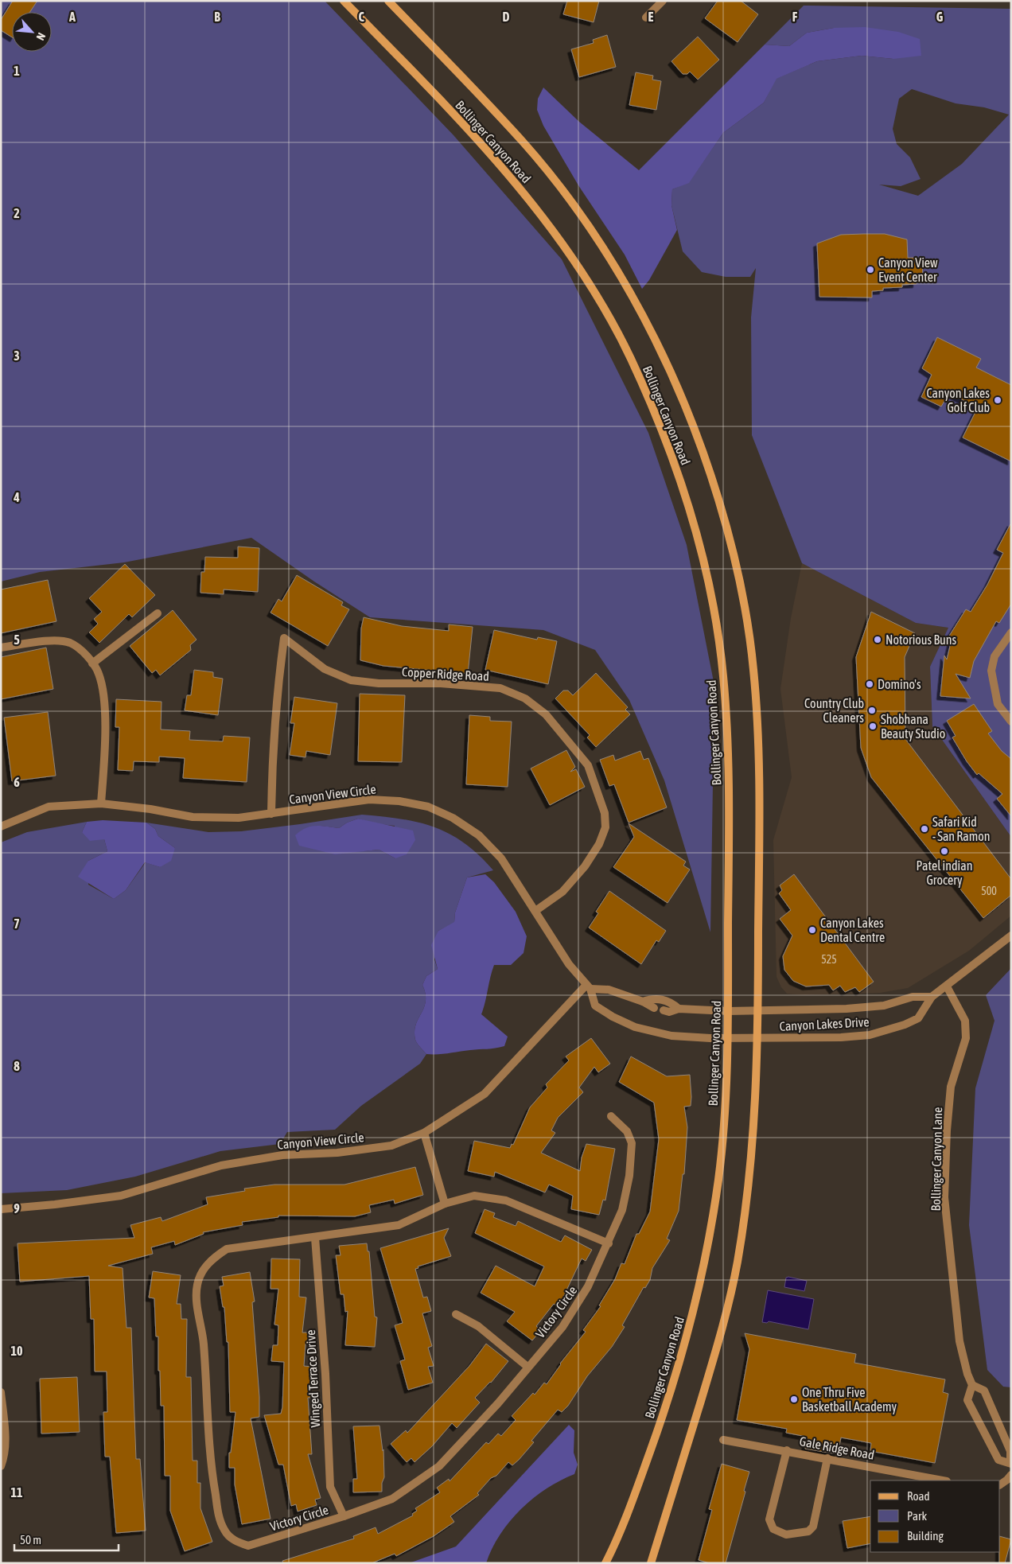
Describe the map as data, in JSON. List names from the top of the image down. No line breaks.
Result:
{"streets":{"main road":["Bollinger Canyon Road"],"street":["Copper Ridge Road","Canyon View Circle","Canyon Lakes Drive","Bollinger Canyon Lane","Victory Circle","Winged Terrace Drive","Gale Ridge Road"]},"crossings":[["Bollinger Canyon Road","Canyon View Circle"],["Bollinger Canyon Road","Canyon Lakes Drive"],["Copper Ridge Road","Canyon View Circle"],["Canyon View Circle","Canyon Lakes Drive"],["Canyon Lakes Drive","Bollinger Canyon Lane"],["Victory Circle","Winged Terrace Drive"]],"places":["Canyon View Event Center","Canyon Lakes Golf Club","Notorious Buns","Domino's","Country Club Cleaners","Shobhana Beauty Studio","Safari Kid - San Ramon","Patel indian Grocery","Canyon Lakes Dental Centre","One Thru Five Basketball Academy"],"house_numbers":["500","525"],"legend":["Road","Park","Building"],"scale_bar":"50 m","north":"bottom right","grid":{"columns":["A","B","C","D","E","F","G"],"rows":["1","2","3","4","5","6","7","8","9","10","11"]}}
